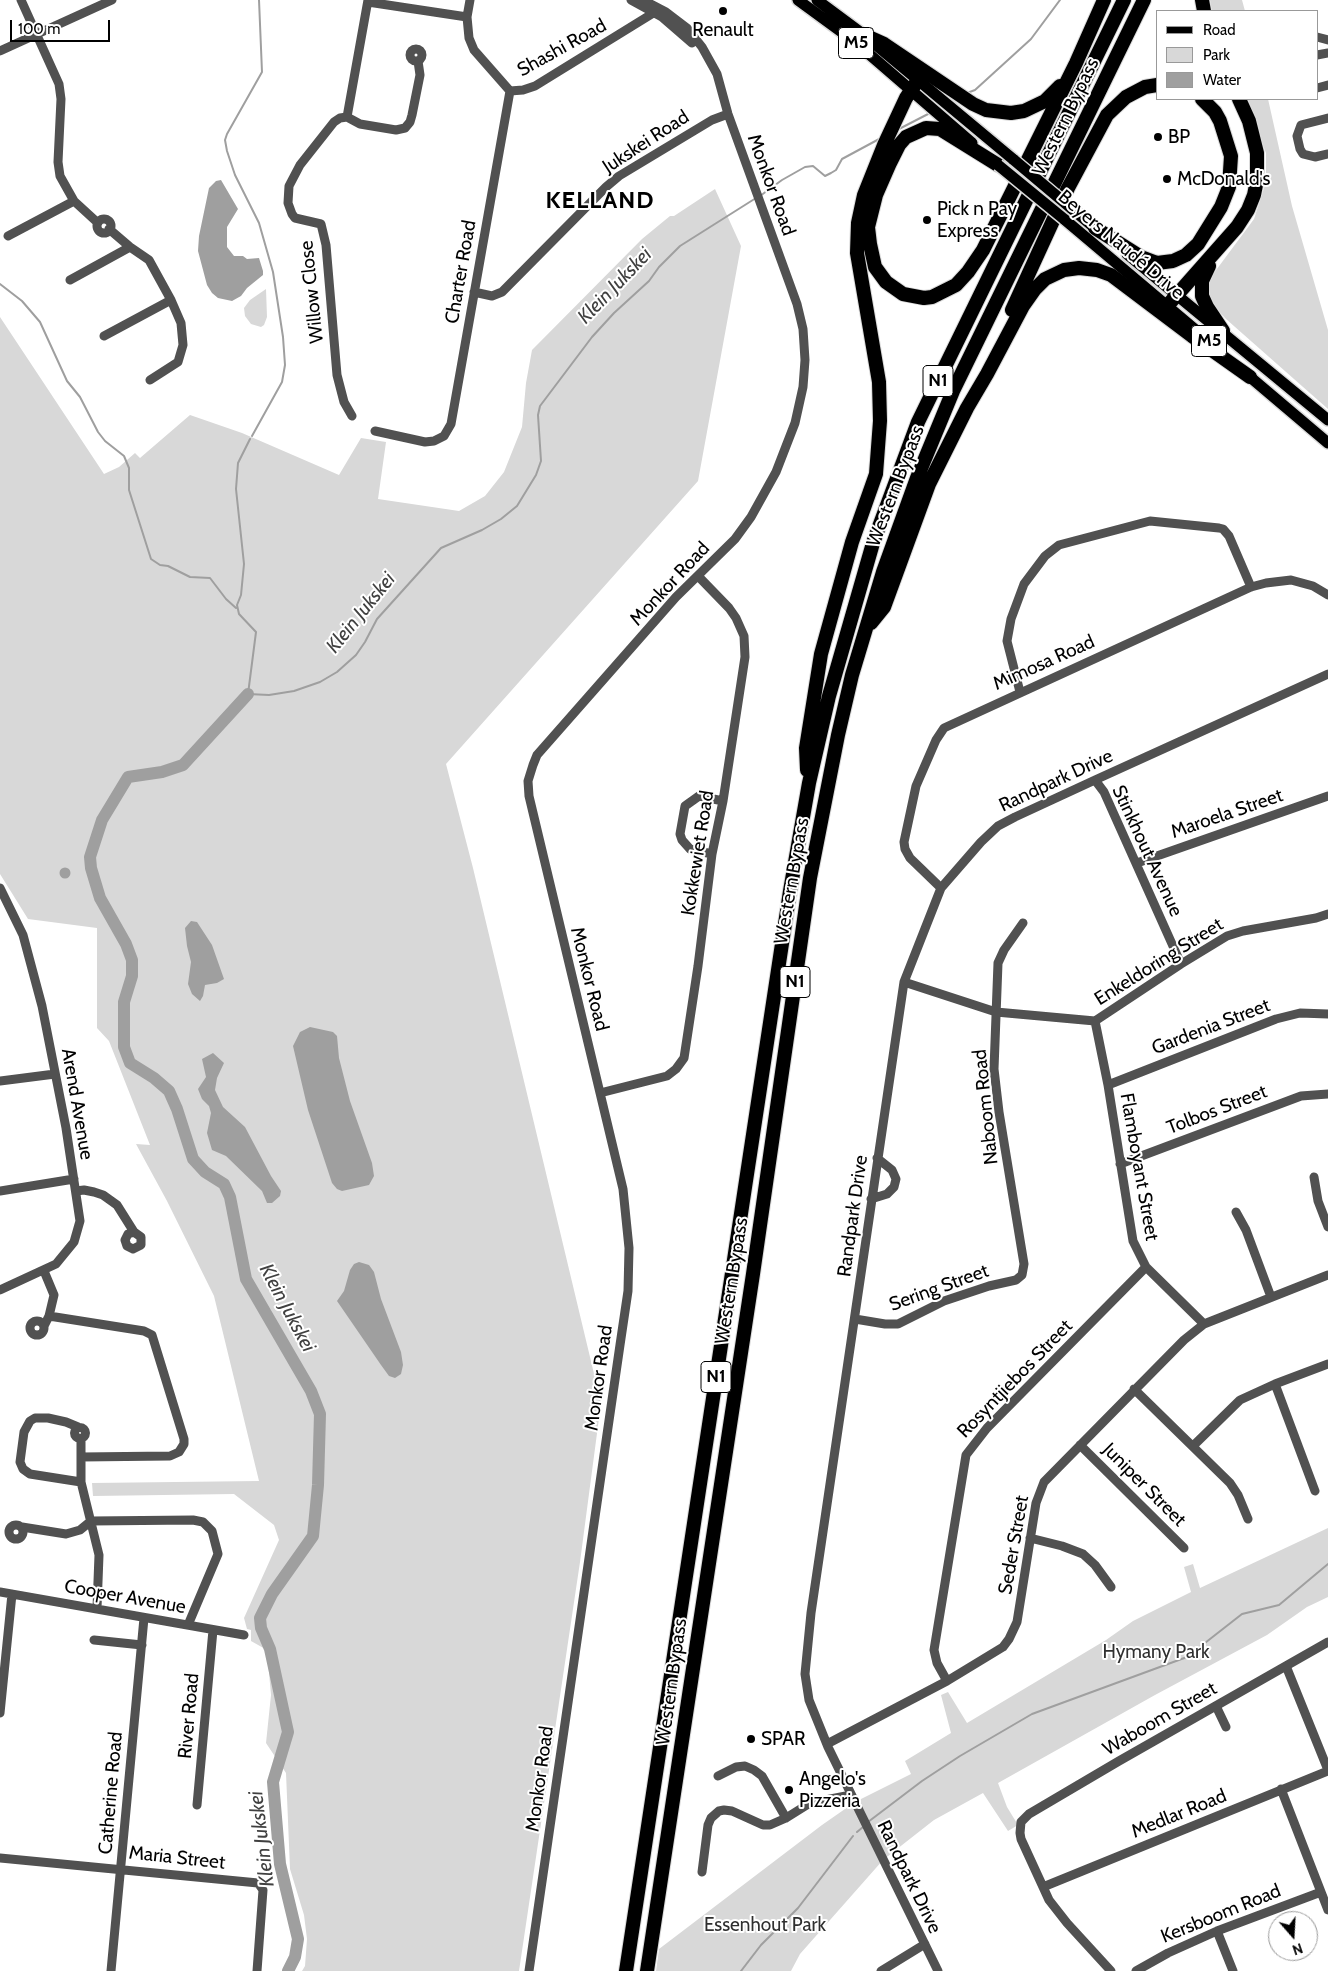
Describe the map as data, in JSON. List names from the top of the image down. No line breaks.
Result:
{"streets":{"highway":["Western Bypass","N1"],"main road":["M5","Beyers Naudé Drive"],"street":["Shashi Road","Jukskei Road","Monkor Road","Charter Road","Willow Close","Mimosa Road","Randpark Drive","Maroela Street","Stinkhout Avenue","Kokkewiet Road","Enkeldoring Street","Gardenia Street","Arend Avenue","Naboom Road","Tolbos Street","Flamboyant Street","Sering Street","Rosyntjiebos Street","Juniper Street","Seder Street","Cooper Avenue","River Road","Waboom Street","Catherine Road","Medlar Road","Maria Street","Kersboom Road"]},"crossings":[["Shashi Road","Monkor Road"],["Shashi Road","Charter Road"],["Jukskei Road","Monkor Road"],["Jukskei Road","Charter Road"],["Monkor Road","Kokkewiet Road"],["Mimosa Road","Randpark Drive"],["Randpark Drive","Stinkhout Avenue"],["Randpark Drive","Sering Street"],["Randpark Drive","Seder Street"],["Maroela Street","Stinkhout Avenue"],["Stinkhout Avenue","Enkeldoring Street"],["Enkeldoring Street","Flamboyant Street"],["Gardenia Street","Flamboyant Street"],["Naboom Road","Sering Street"],["Tolbos Street","Flamboyant Street"],["Flamboyant Street","Rosyntjiebos Street"],["Flamboyant Street","Seder Street"],["Rosyntjiebos Street","Seder Street"],["Juniper Street","Seder Street"],["Cooper Avenue","River Road"],["Cooper Avenue","Catherine Road"],["Waboom Street","Medlar Road"],["Catherine Road","Maria Street"]],"districts":["KELLAND"],"water":["Klein Jukskei"],"parks":["Hymany Park","Essenhout Park"],"places":["Renault","BP","McDonald's","Pick n Pay Express","SPAR","Angelo's Pizzeria"],"legend":["Road","Park","Water"],"scale_bar":"100 m","north":"bottom"}
